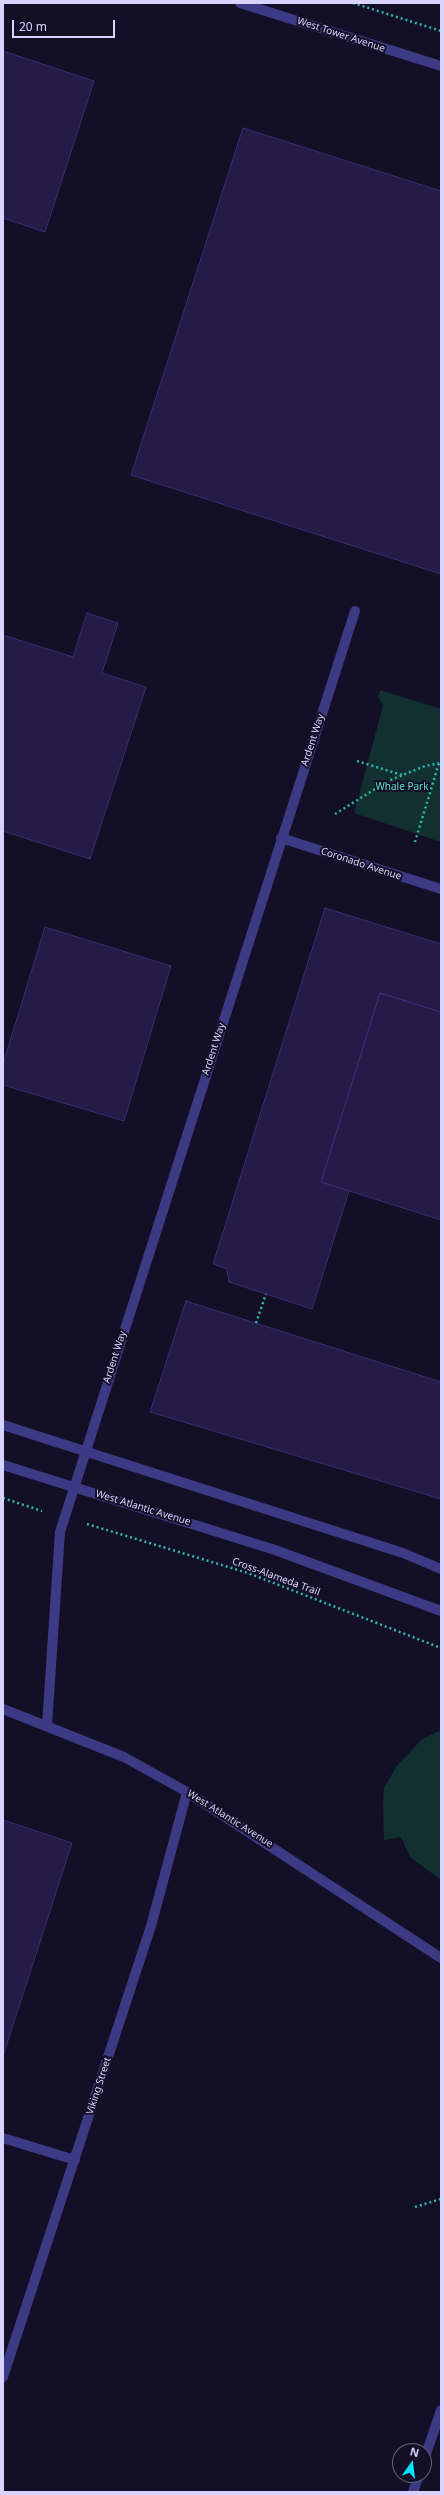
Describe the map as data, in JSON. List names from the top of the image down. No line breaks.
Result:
{"streets":{"street":["West Tower Avenue","Ardent Way","Coronado Avenue","West Atlantic Avenue","Viking Street"],"path":["Cross-Alameda Trail"]},"crossings":[["Ardent Way","Coronado Avenue"],["Ardent Way","West Atlantic Avenue"],["West Atlantic Avenue","Viking Street"]],"parks":["Whale Park"],"scale_bar":"20 m","north":"top"}
